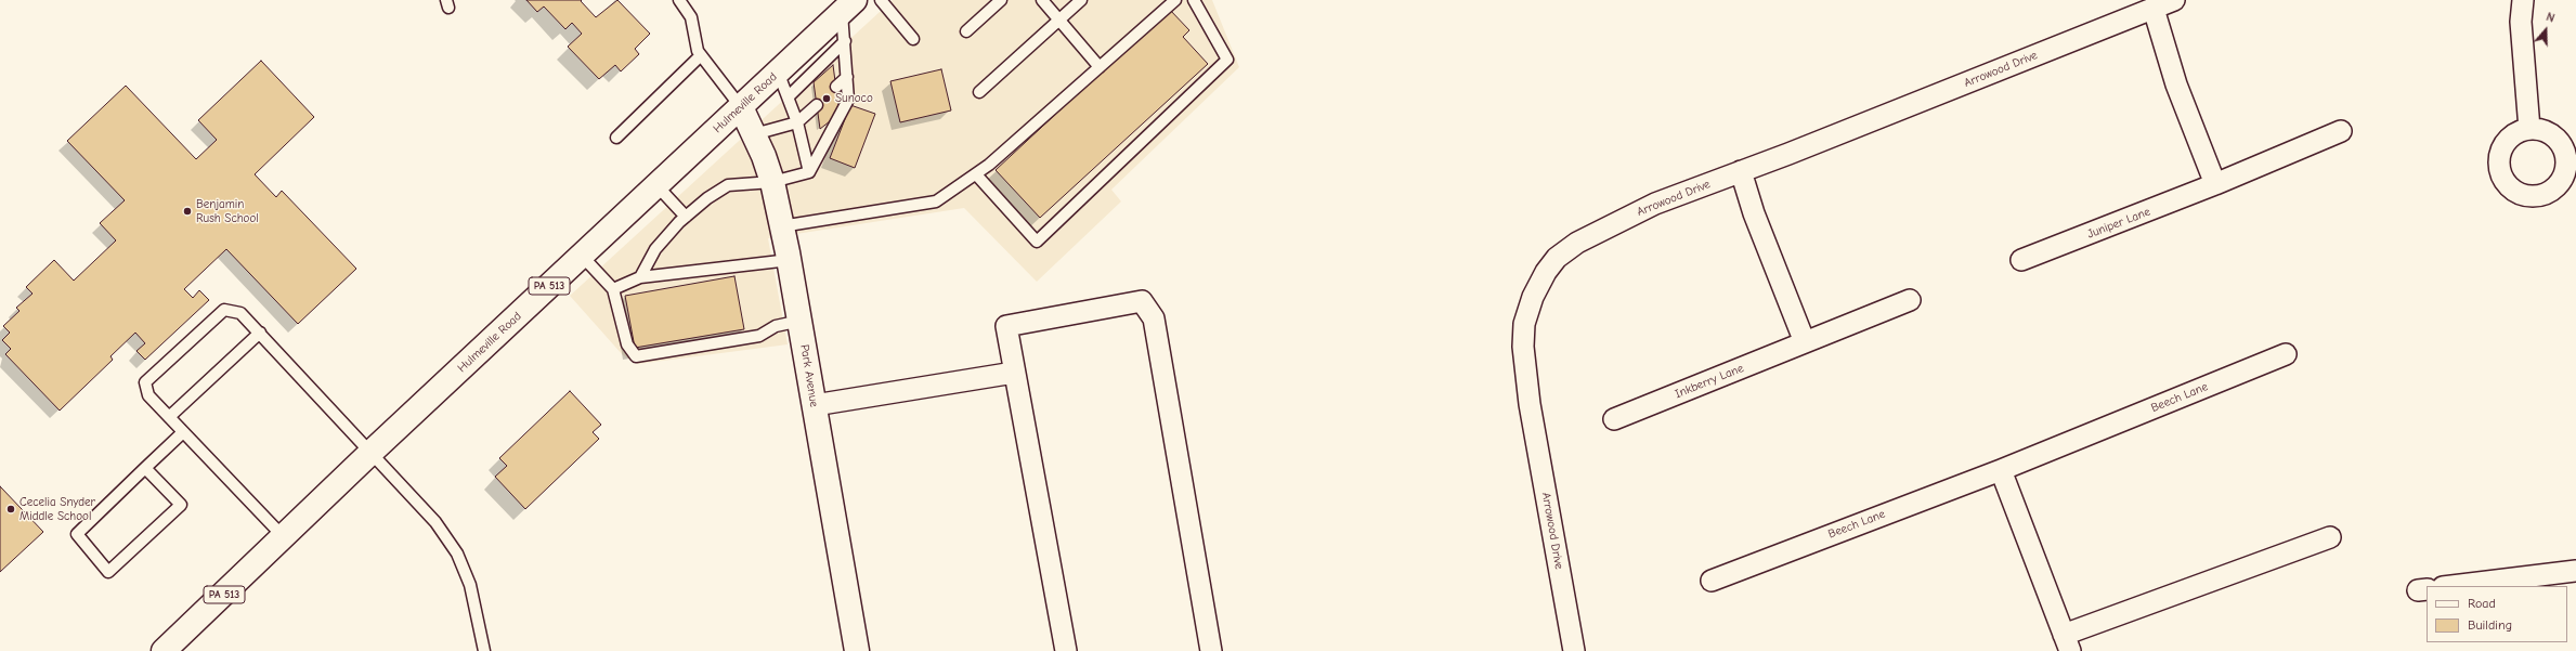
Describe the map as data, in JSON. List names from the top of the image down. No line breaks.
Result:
{"streets":{"main road":["Hulmeville Road","PA 513","Park Avenue"],"street":["Arrowood Drive","Juniper Lane","Inkberry Lane","Beech Lane"]},"crossings":[["Hulmeville Road","Park Avenue"]],"places":["Sunoco","Benjamin Rush School","Cecelia Snyder Middle School"],"legend":["Road","Building"],"north":"top"}
